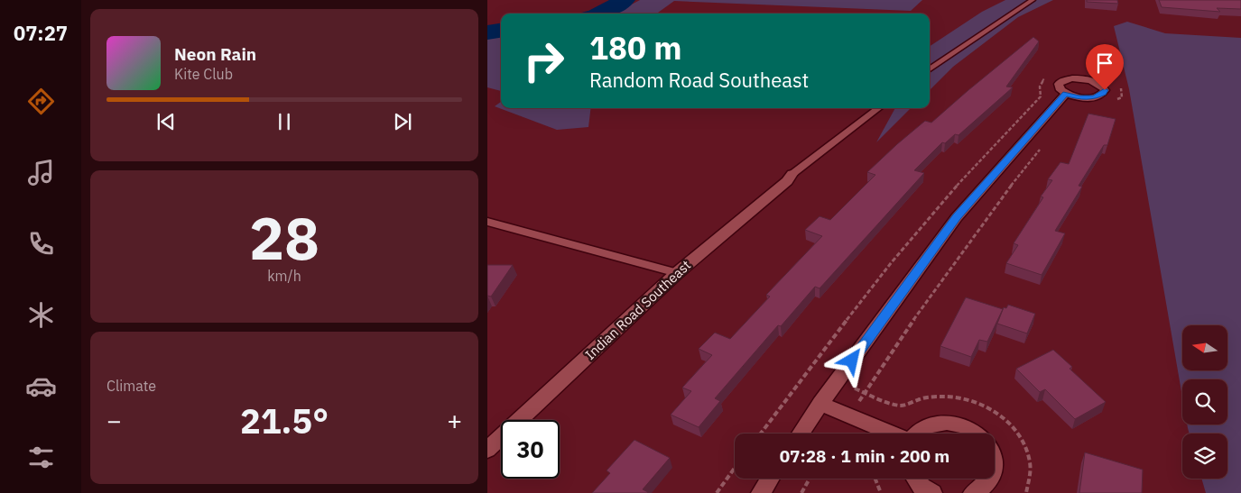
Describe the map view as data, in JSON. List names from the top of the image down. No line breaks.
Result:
{"streets":{"street":["Indian Road Southeast"]},"north":"left","page":{"tabs":"07:27","turn":["180 m","Random Road Southeast"],"song":["Neon Rain","Kite Club"],"tile":[["28","km/h"],"Climate"],"heat":["−","21.5°","+"],"limit":"30","trip":"07:28 · 1 min · 200 m"}}
